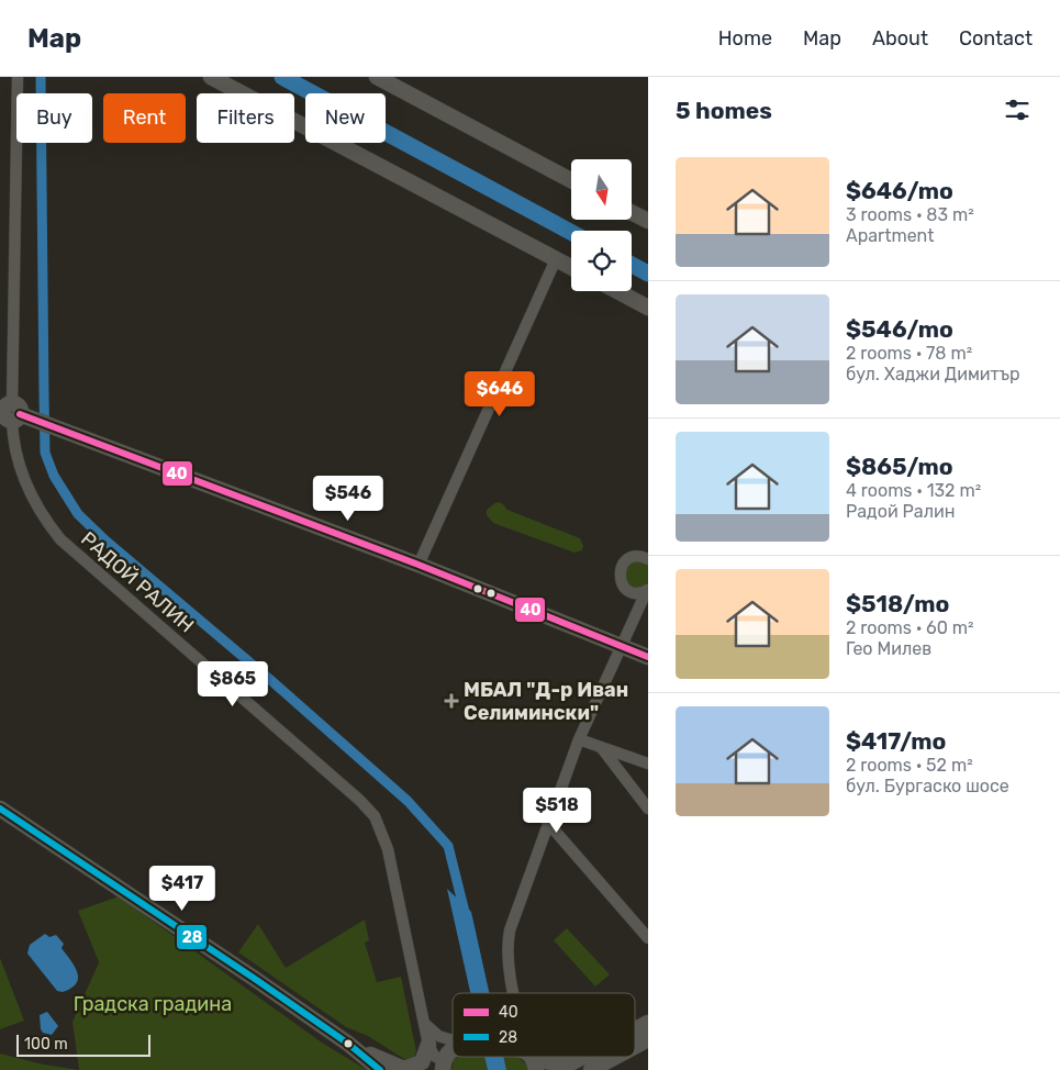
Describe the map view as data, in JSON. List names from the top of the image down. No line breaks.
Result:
{"streets":{"street":["РАДОЙ РАЛИН"]},"parks":["Градска градина"],"places":{"health":["МБАЛ \"Д-р Иван Селимински\""]},"lines":["transit line 40","transit line 28"],"legend":["40","28"],"scale_bar":"100 m","north":"bottom","page":{"header":"Map","nav":["Home","Map","About","Contact"],"heading":"5 homes","chip":["Buy","Rent","Filters","New"],"list":[{"name":"$646/mo","note":"3 rooms · 83 m² · Apartment"},{"name":"$546/mo","note":"2 rooms · 78 m² · бул. Хаджи Димитър"},{"name":"$865/mo","note":"4 rooms · 132 m² · Радой Ралин"},{"name":"$518/mo","note":"2 rooms · 60 m² · Гео Милев"},{"name":"$417/mo","note":"2 rooms · 52 m² · бул. Бургаско шосе"}],"price":["$646","$546","$865","$518","$417"],"scale":"100 m"}}
